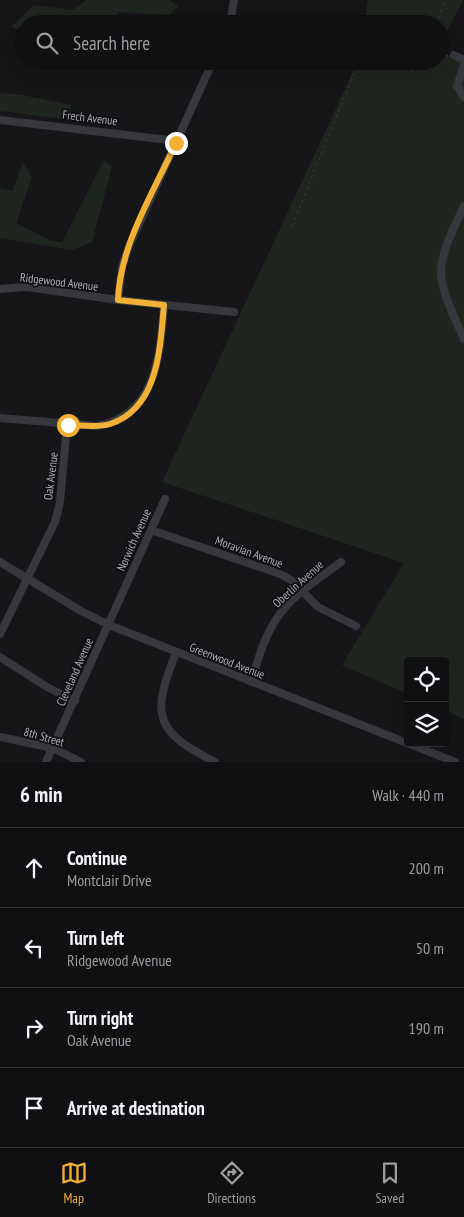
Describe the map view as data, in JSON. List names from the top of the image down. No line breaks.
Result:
{"streets":{"street":["Frech Avenue","Ridgewood Avenue","Oak Avenue","Norwich Avenue","Moravian Avenue","Oberlin Avenue","Greenwood Avenue","Cleveland Avenue","8th Street"]},"crossings":[["Oak Avenue","Greenwood Avenue"],["Norwich Avenue","Moravian Avenue"],["Norwich Avenue","Cleveland Avenue"],["Moravian Avenue","Oberlin Avenue"],["Oberlin Avenue","Greenwood Avenue"],["Greenwood Avenue","Cleveland Avenue"],["Cleveland Avenue","8th Street"]],"page":{"search":"Search here","heading":["6 min","Walk · 440 m"],"list":[["Continue","Montclair Drive","200 m"],["Turn left","Ridgewood Avenue","50 m"],["Turn right","Oak Avenue","190 m"],"Arrive at destination"],"nav":["Map","Directions","Saved"]}}
